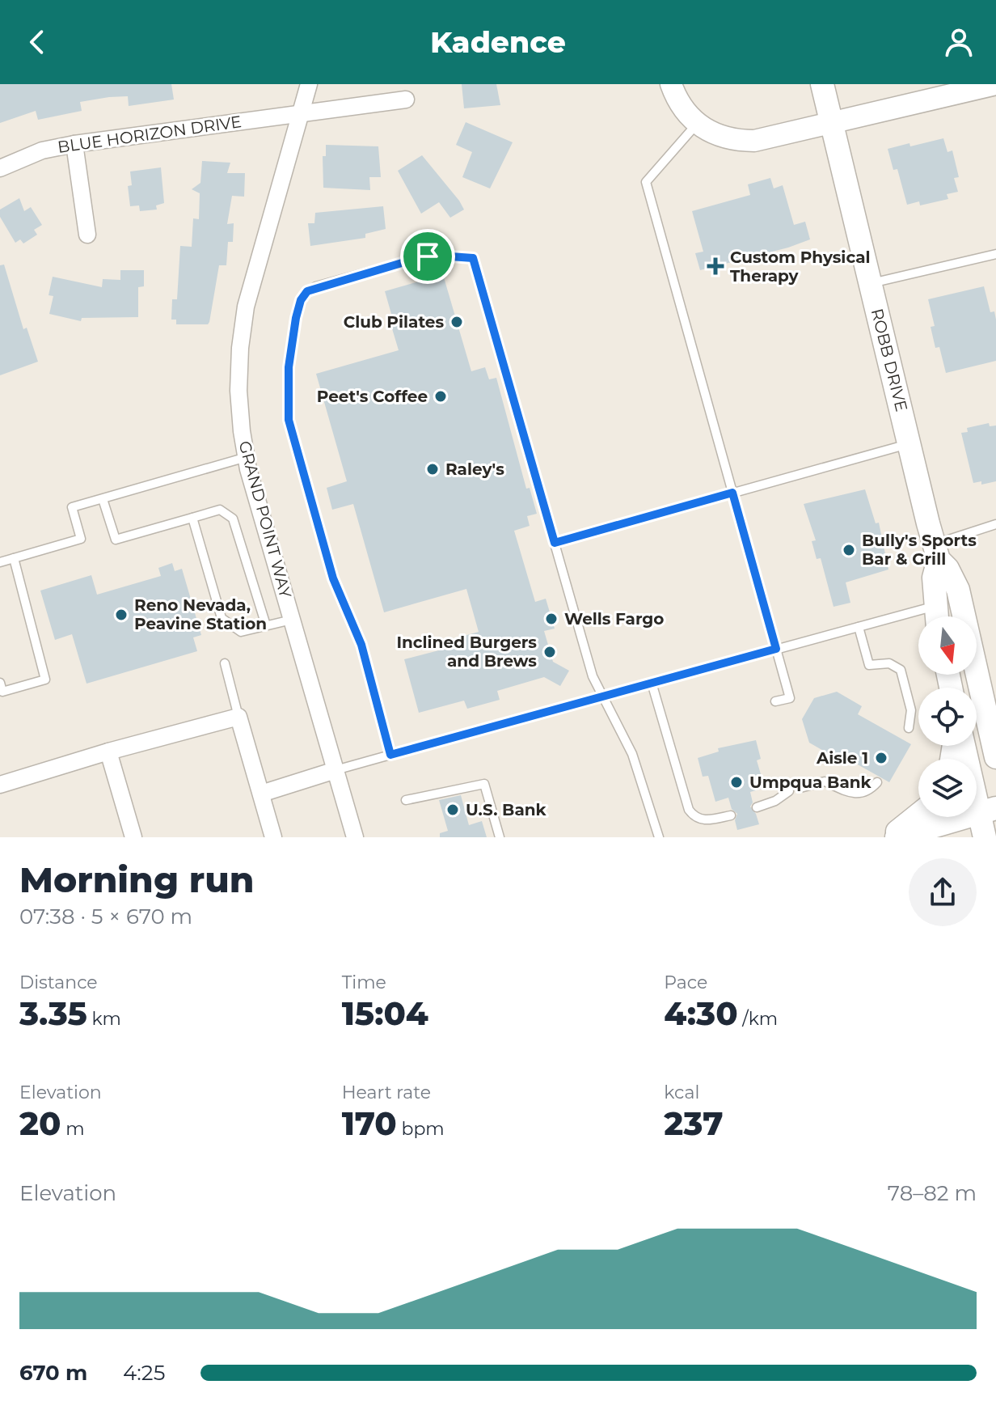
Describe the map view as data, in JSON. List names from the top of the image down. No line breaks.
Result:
{"streets":{"main road":["ROBB DRIVE"],"street":["BLUE HORIZON DRIVE","GRAND POINT WAY"]},"crossings":[["BLUE HORIZON DRIVE","GRAND POINT WAY"]],"places":{"health":["Custom Physical Therapy"],"other":["Club Pilates","Peet's Coffee","Raley's","Bully's Sports Bar & Grill","Reno Nevada, Peavine Station","Wells Fargo","Inclined Burgers and Brews","Aisle 1","Umpqua Bank","U.S. Bank"]},"north":"bottom","page":{"header":"Kadence","heading":["Morning run","07:38 · 5 × 670 m"],"stats":[["Distance","3.35 km"],["Time","15:04"],["Pace","4:30 /km"],["Elevation","20 m"],["Heart rate","170 bpm"],["kcal","237"]],"chart":["Elevation","78–82 m"],"list":[{"name":"670 m","note":"4:25"}]}}
